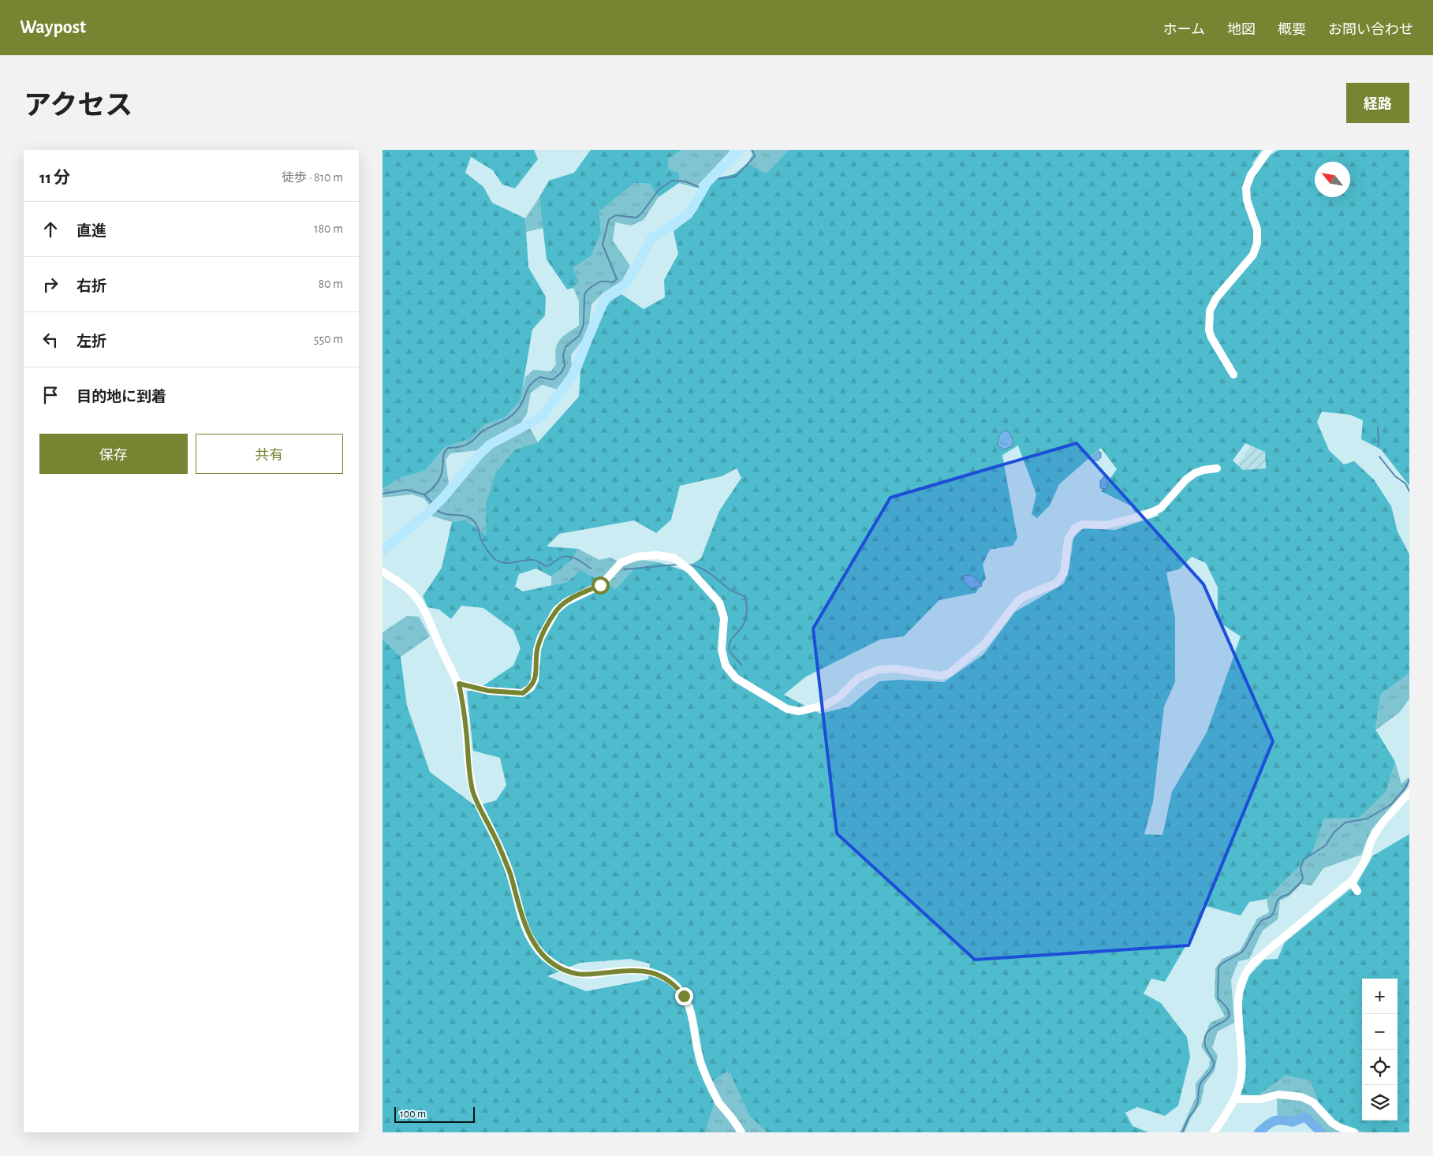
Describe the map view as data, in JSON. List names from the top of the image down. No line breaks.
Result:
{"scale_bar":"100 m","north":"top left","page":{"header":"Waypost","nav":["ホーム","地図","概要","お問い合わせ"],"title":"アクセス","buttons":["経路",["保存","共有"]],"heading":["11 分","徒歩 · 810 m"],"list":[["直進","180 m"],["右折","80 m"],["左折","550 m"],"目的地に到着"],"map_buttons":["+","−"],"scale":"100 m"}}
